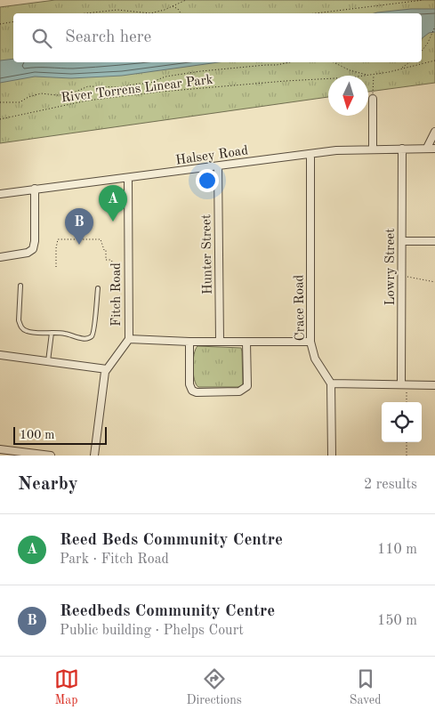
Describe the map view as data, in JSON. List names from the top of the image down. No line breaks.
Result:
{"streets":{"street":["Halsey Road","Hunter Street","Lowry Street","Fitch Road","Crace Road"],"path":["River Torrens Linear Park"]},"crossings":[["Halsey Road","Hunter Street"],["Halsey Road","Lowry Street"],["Halsey Road","Fitch Road"],["Halsey Road","Crace Road"]],"scale_bar":"100 m","north":"bottom","page":{"search":"Search here","pins":["A","B"],"scale":"100 m","heading":["Nearby","2 results"],"list":[{"mark":"A","name":"Reed Beds Community Centre","note":"Park · Fitch Road","value":"110 m"},{"mark":"B","name":"Reedbeds Community Centre","note":"Public building · Phelps Court","value":"150 m"}],"nav":["Map","Directions","Saved"]}}
